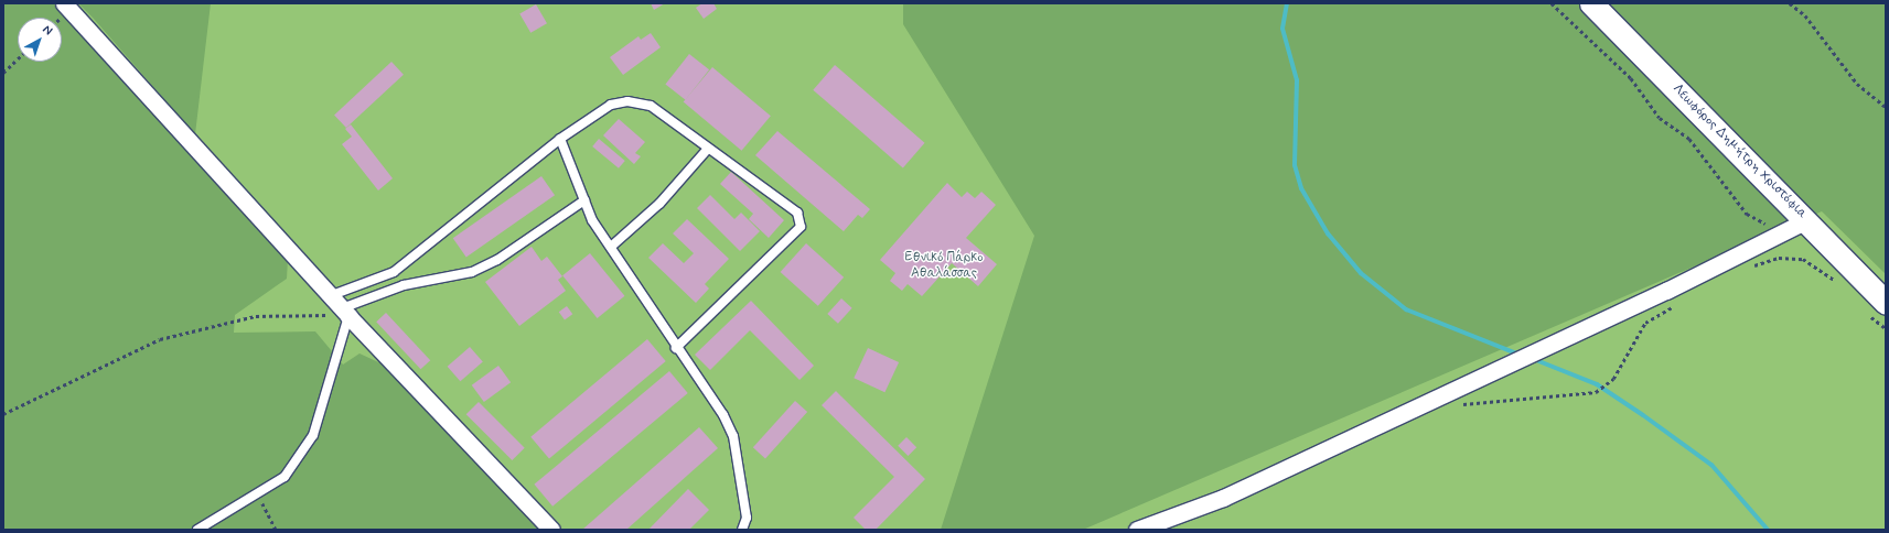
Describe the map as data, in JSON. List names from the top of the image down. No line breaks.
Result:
{"streets":{"main road":["Λεωφόρος Δημήτρη Χριστόφια"]},"parks":["Εθνικό Πάρκο Αθαλάσσας"],"north":"top right"}
